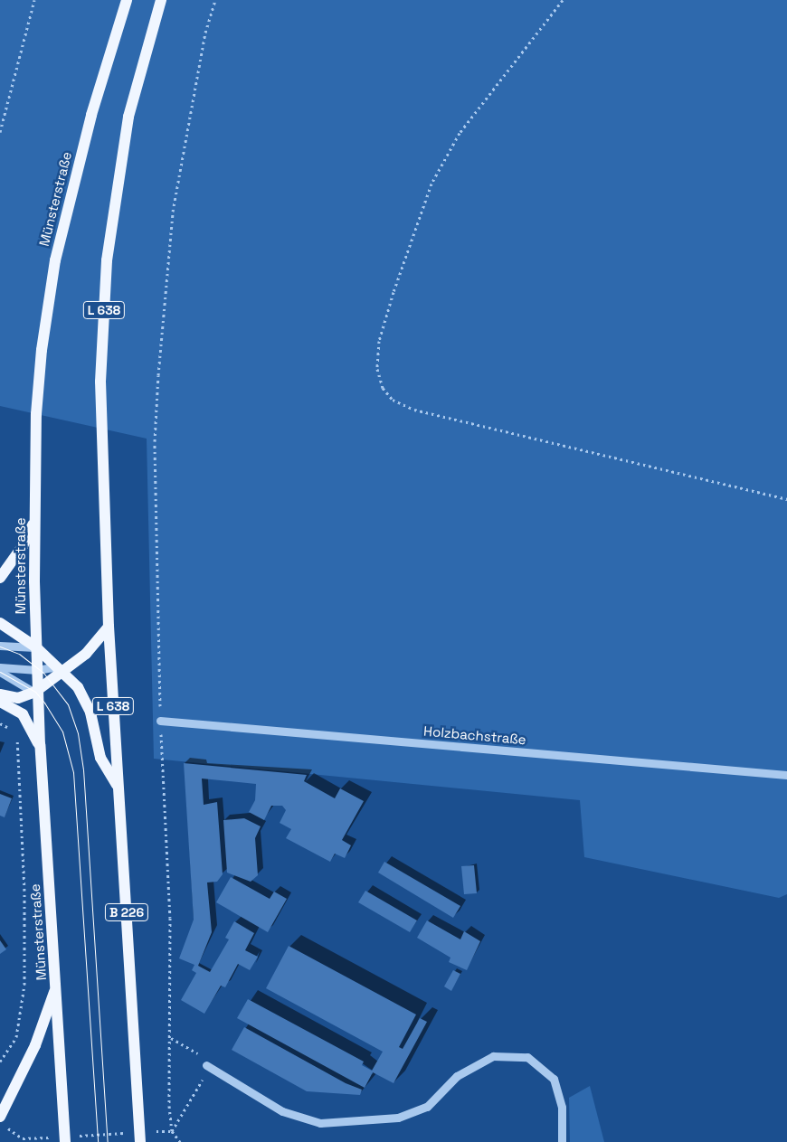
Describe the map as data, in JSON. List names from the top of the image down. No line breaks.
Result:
{"streets":{"main road":["Münsterstraße","L 638","B 226"],"street":["Holzbachstraße"]},"crossings":[["Münsterstraße","B 226"],["L 638","B 226"]]}
